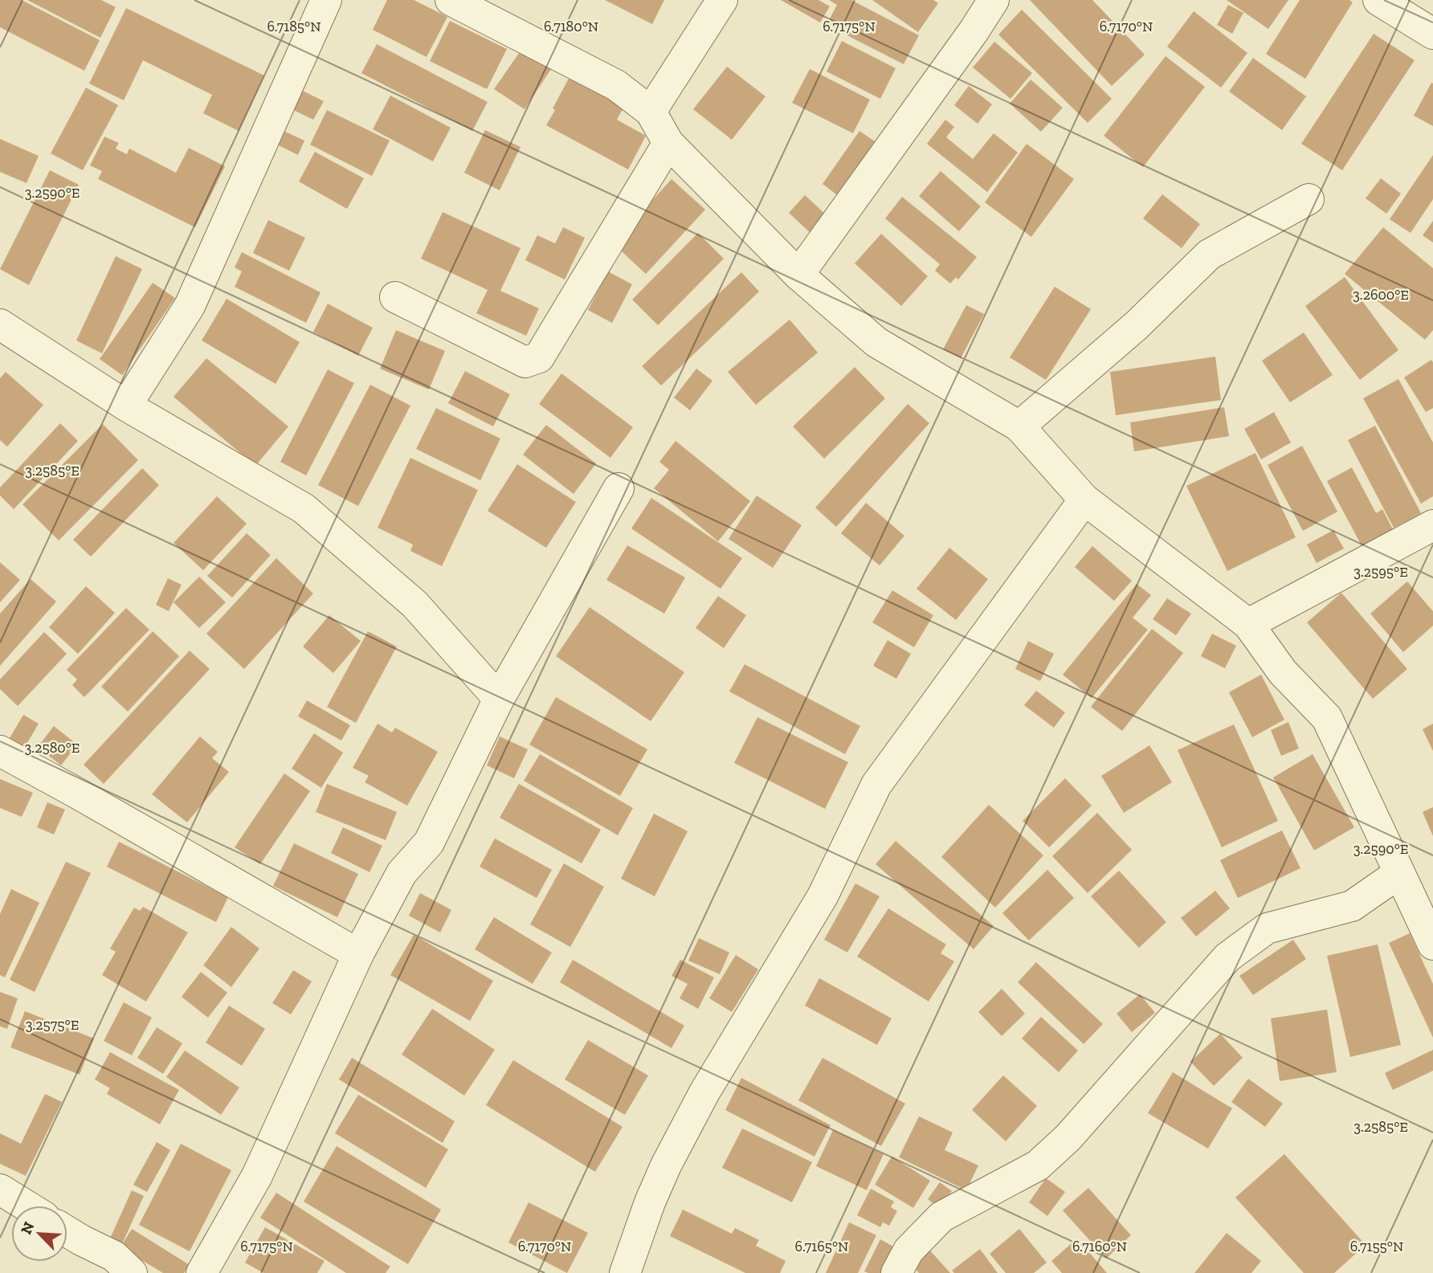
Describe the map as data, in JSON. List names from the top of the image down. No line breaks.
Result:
{"north":"top left","coordinates":["6.7185°N","6.7180°N","6.7175°N","6.7170°N","3.2590°E","3.2600°E","3.2585°E","3.2595°E","3.2580°E","3.2575°E","6.7165°N","6.7160°N","6.7155°N"]}
